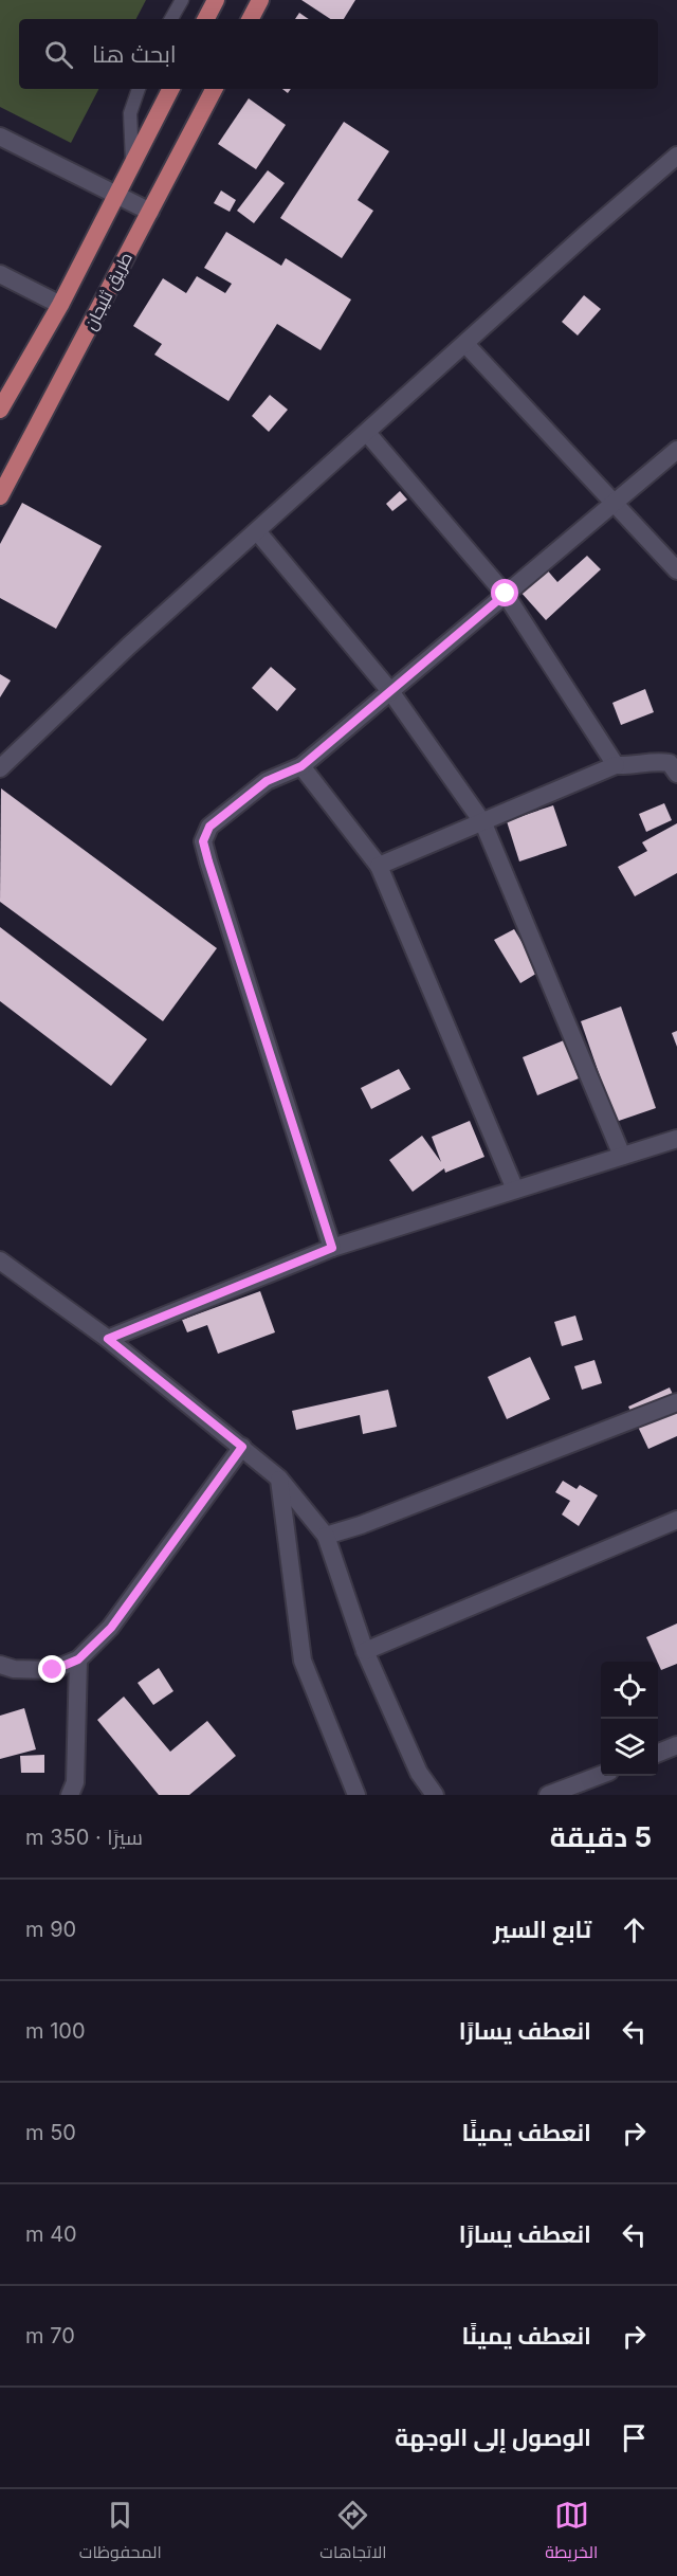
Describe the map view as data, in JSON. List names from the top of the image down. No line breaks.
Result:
{"streets":{"main road":["طريق ثليجان"]},"page":{"search":"ابحث هنا","heading":["5 دقيقة","سيرًا · 350 m"],"list":[["تابع السير","90 m"],["انعطف يسارًا","100 m"],["انعطف يمينًا","50 m"],["انعطف يسارًا","40 m"],["انعطف يمينًا","70 m"],"الوصول إلى الوجهة"],"nav":["الخريطة","الاتجاهات","المحفوظات"]}}
